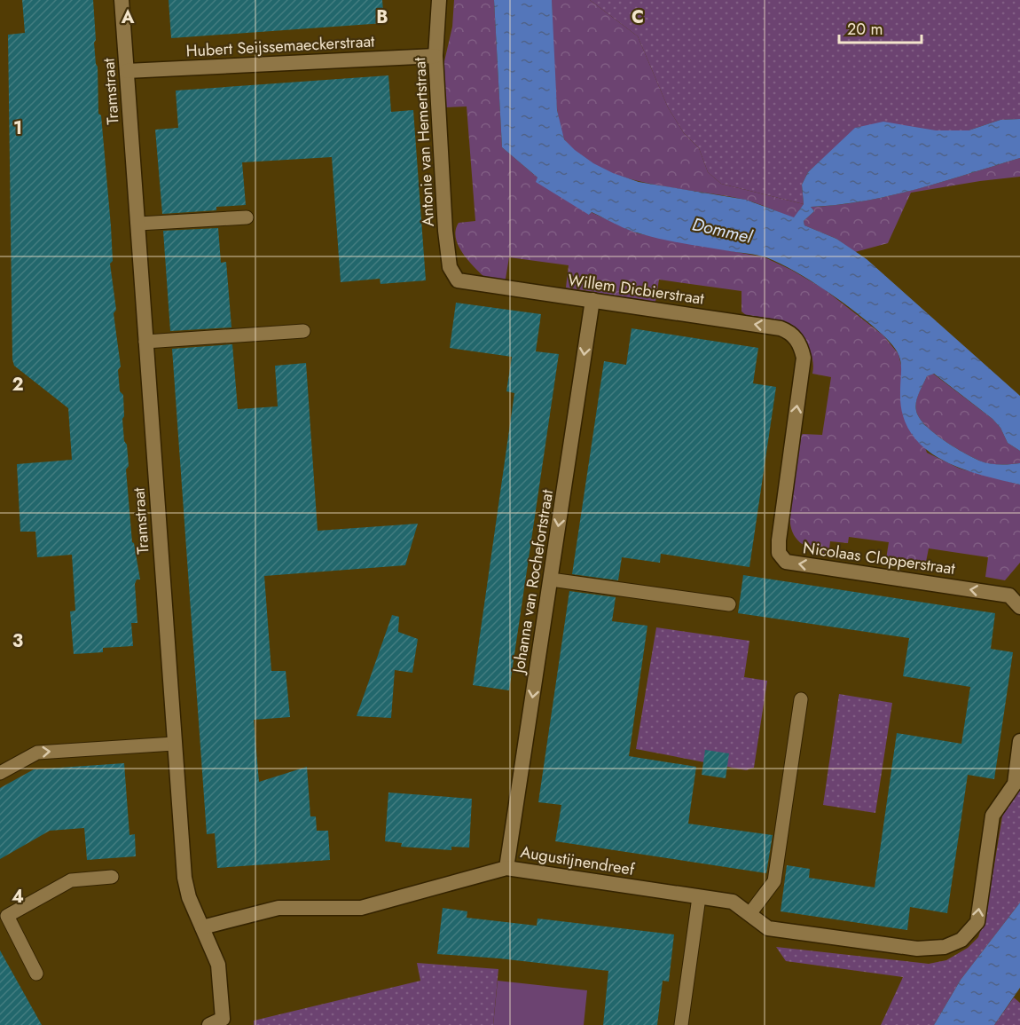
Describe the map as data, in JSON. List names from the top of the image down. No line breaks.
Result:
{"streets":{"street":["Hubert Seijssemaeckerstraat","Tramstraat","Antonie van Hemertstraat","Willem Dicbierstraat","Nicolaas Clopperstraat","Johanna van Rochefortstraat","Augustijnendreef"]},"crossings":[["Hubert Seijssemaeckerstraat","Tramstraat"],["Hubert Seijssemaeckerstraat","Antonie van Hemertstraat"],["Tramstraat","Augustijnendreef"],["Antonie van Hemertstraat","Willem Dicbierstraat"],["Willem Dicbierstraat","Nicolaas Clopperstraat"],["Willem Dicbierstraat","Johanna van Rochefortstraat"],["Johanna van Rochefortstraat","Augustijnendreef"]],"one_way":["Willem Dicbierstraat","Johanna van Rochefortstraat"],"water":["Dommel"],"scale_bar":"20 m","grid":{"columns":["A","B","C"],"rows":["1","2","3","4"]}}
